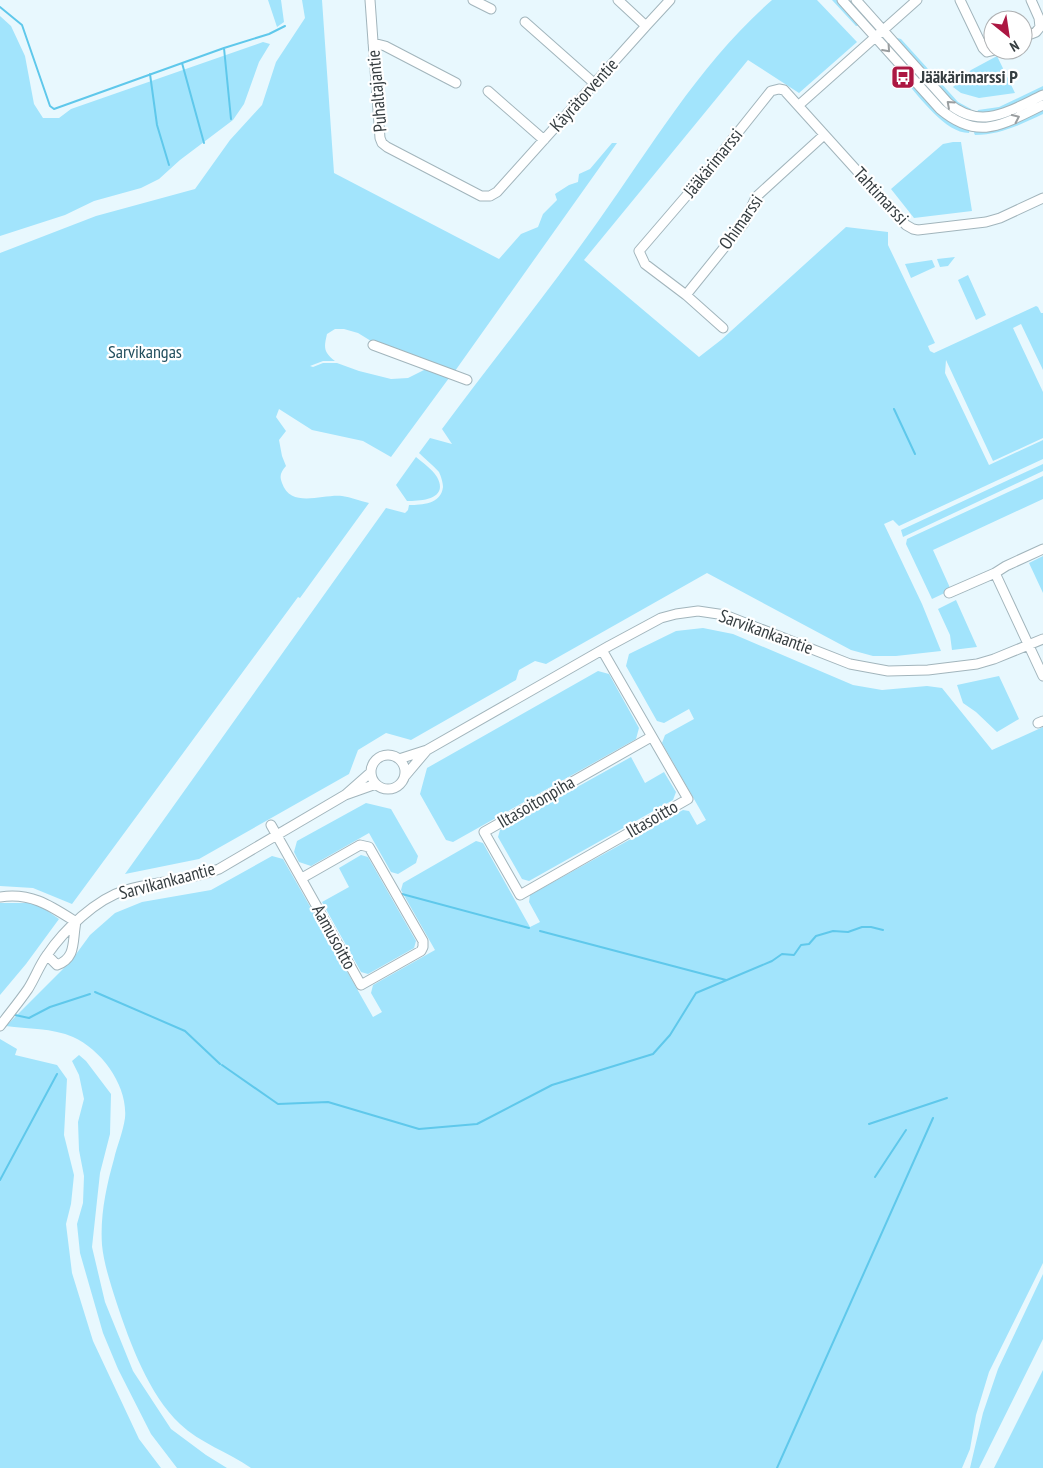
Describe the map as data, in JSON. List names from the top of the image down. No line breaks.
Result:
{"streets":{"street":["Puhaltajantie","Käyrätorventie","Jääkärimarssi","Tahtimarssi","Ohimarssi","Sarvikankaantie","Iltasoitonpiha","Iltasoitto","Aamusoitto"]},"crossings":[["Puhaltajantie","Käyrätorventie"],["Jääkärimarssi","Tahtimarssi"],["Jääkärimarssi","Ohimarssi"],["Tahtimarssi","Ohimarssi"],["Sarvikankaantie","Iltasoitto"],["Sarvikankaantie","Aamusoitto"],["Iltasoitonpiha","Iltasoitto"]],"parks":["Sarvikangas"],"places":{"bus stop":["Jääkärimarssi P"]},"north":"bottom right"}
